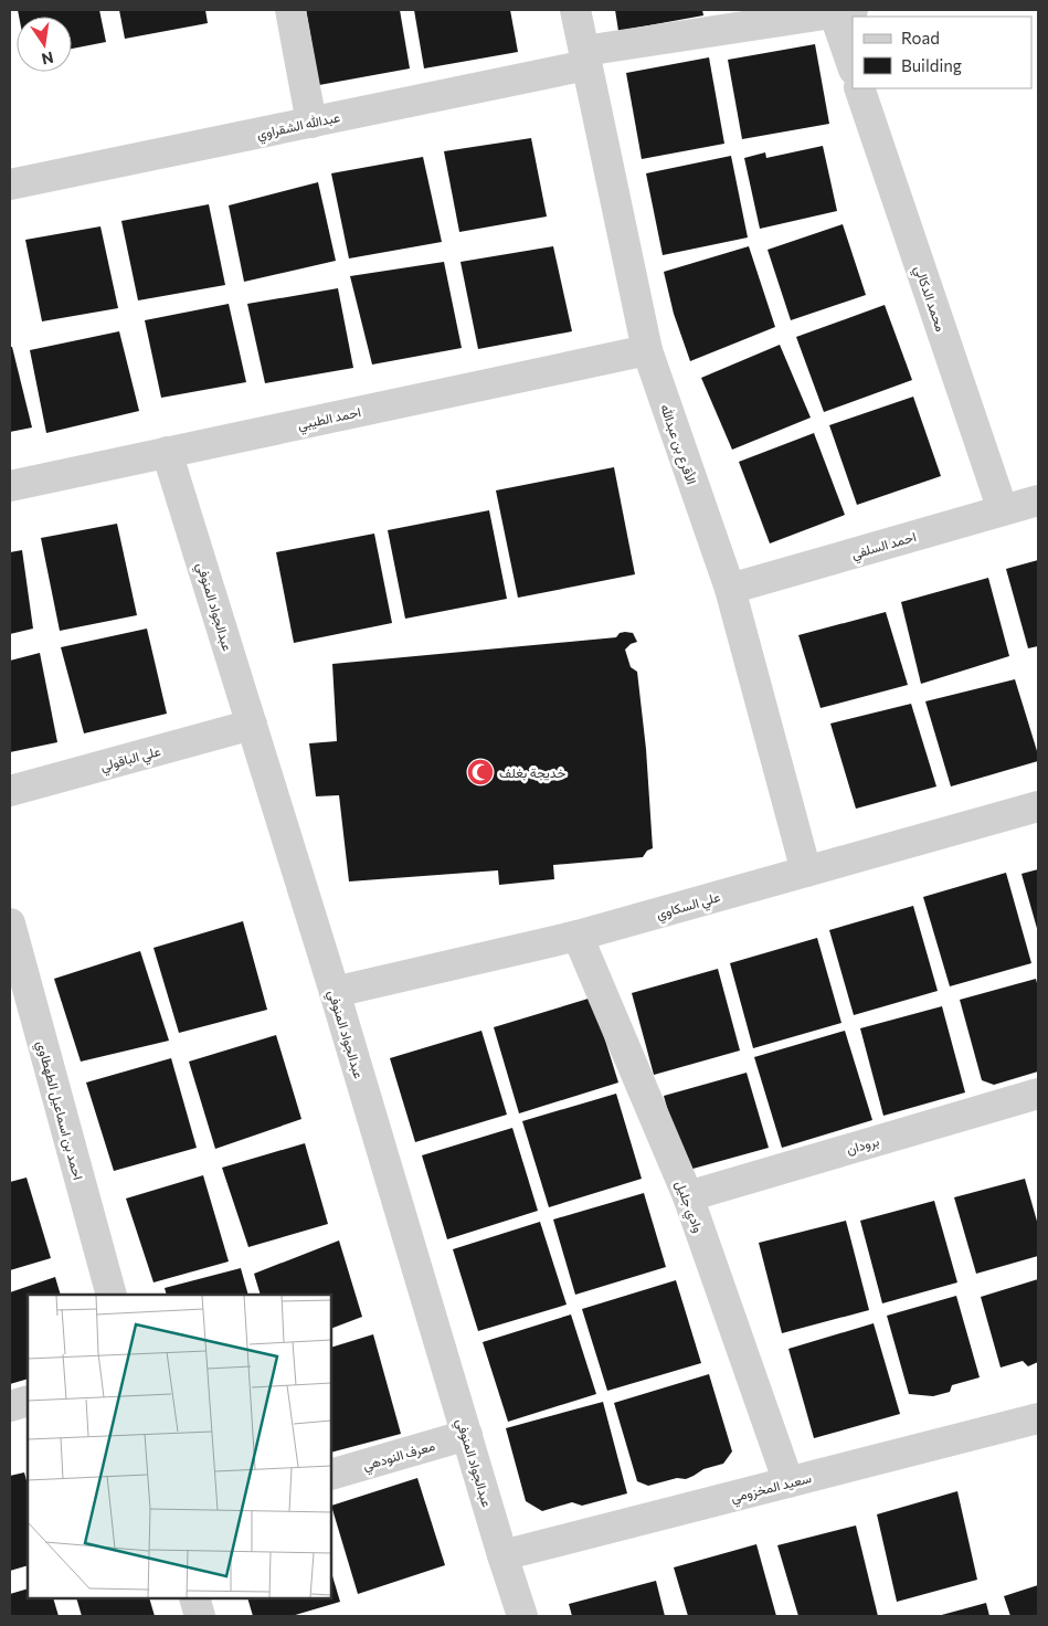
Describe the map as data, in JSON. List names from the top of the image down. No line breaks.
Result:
{"streets":{"street":["عبدالله الشقراوي","محمد الدكالي","احمد الطيبي","الأقرع بن عبدالله","احمد السلفي","عبدالجواد المنوفي","علي الباقولي","علي السكاوي","احمد بن اسماعيل الطهطاوي","برودان","وادي جليل","معرف النودهي","سعيد المخزومي"]},"crossings":[["عبدالله الشقراوي","الأقرع بن عبدالله"],["محمد الدكالي","احمد السلفي"],["احمد الطيبي","الأقرع بن عبدالله"],["احمد الطيبي","عبدالجواد المنوفي"],["الأقرع بن عبدالله","احمد السلفي"],["الأقرع بن عبدالله","علي السكاوي"],["عبدالجواد المنوفي","علي الباقولي"],["عبدالجواد المنوفي","علي السكاوي"],["عبدالجواد المنوفي","معرف النودهي"],["عبدالجواد المنوفي","سعيد المخزومي"],["علي السكاوي","وادي جليل"],["برودان","وادي جليل"],["وادي جليل","سعيد المخزومي"]],"places":{"mosque":["خديجة بغلف"]},"legend":["Road","Building"],"north":"bottom"}
